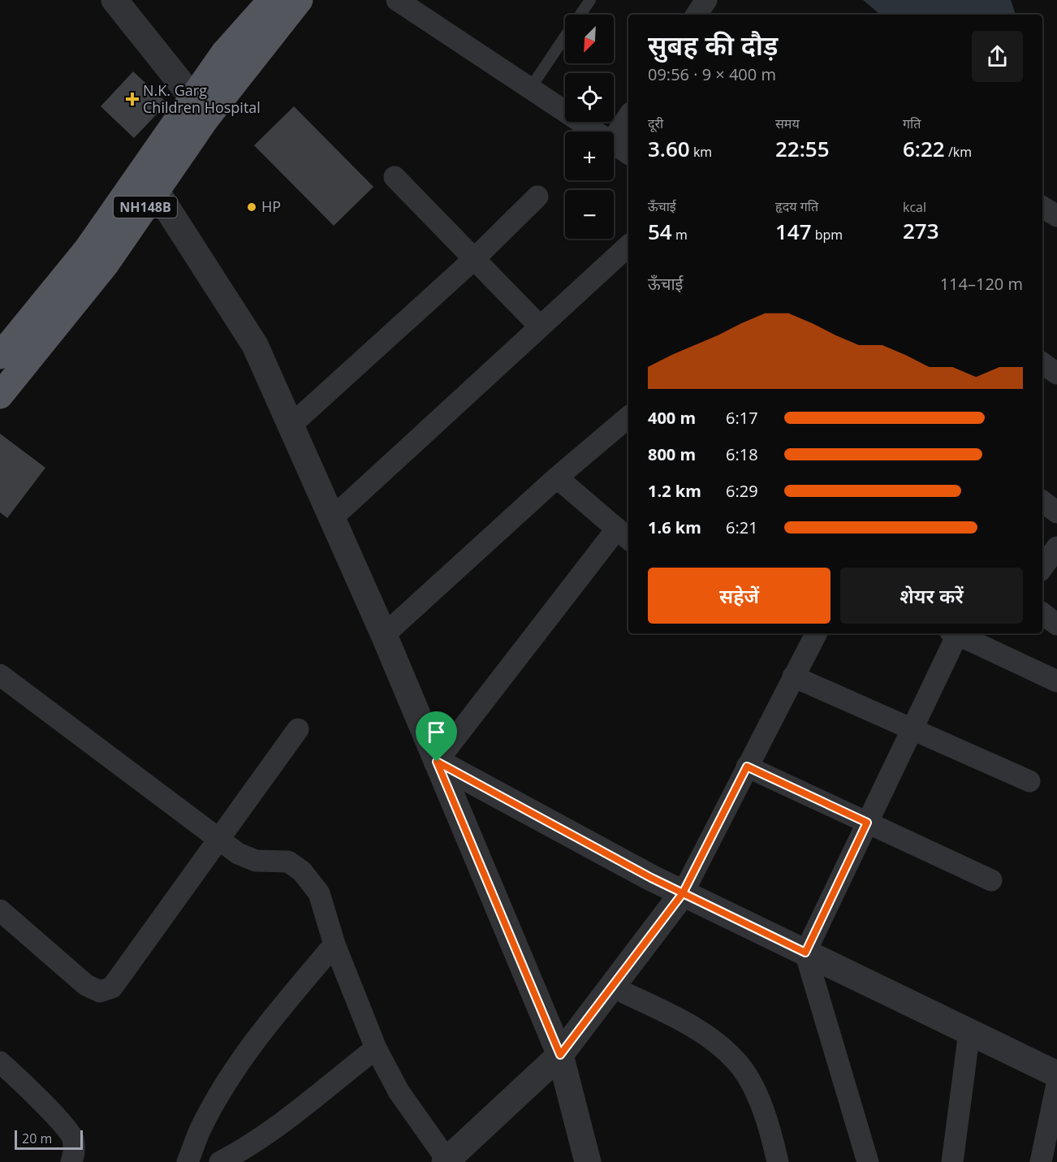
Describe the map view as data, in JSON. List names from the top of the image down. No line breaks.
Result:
{"streets":{"highway":["NH148B"]},"places":{"health":["N.K. Garg Children Hospital"],"other":["HP"]},"scale_bar":"20 m","north":"bottom left","page":{"map_buttons":["+","−"],"heading":["सुबह की दौड़","09:56 · 9 × 400 m"],"stats":[["दूरी","3.60 km"],["समय","22:55"],["गति","6:22 /km"],["ऊँचाई","54 m"],["हृदय गति","147 bpm"],["kcal","273"]],"chart":["ऊँचाई","114–120 m"],"list":[{"name":"400 m","note":"6:17"},{"name":"800 m","note":"6:18"},{"name":"1.2 km","note":"6:29"},{"name":"1.6 km","note":"6:21"}],"buttons":["सहेजें","शेयर करें"],"scale":"20 m"}}
